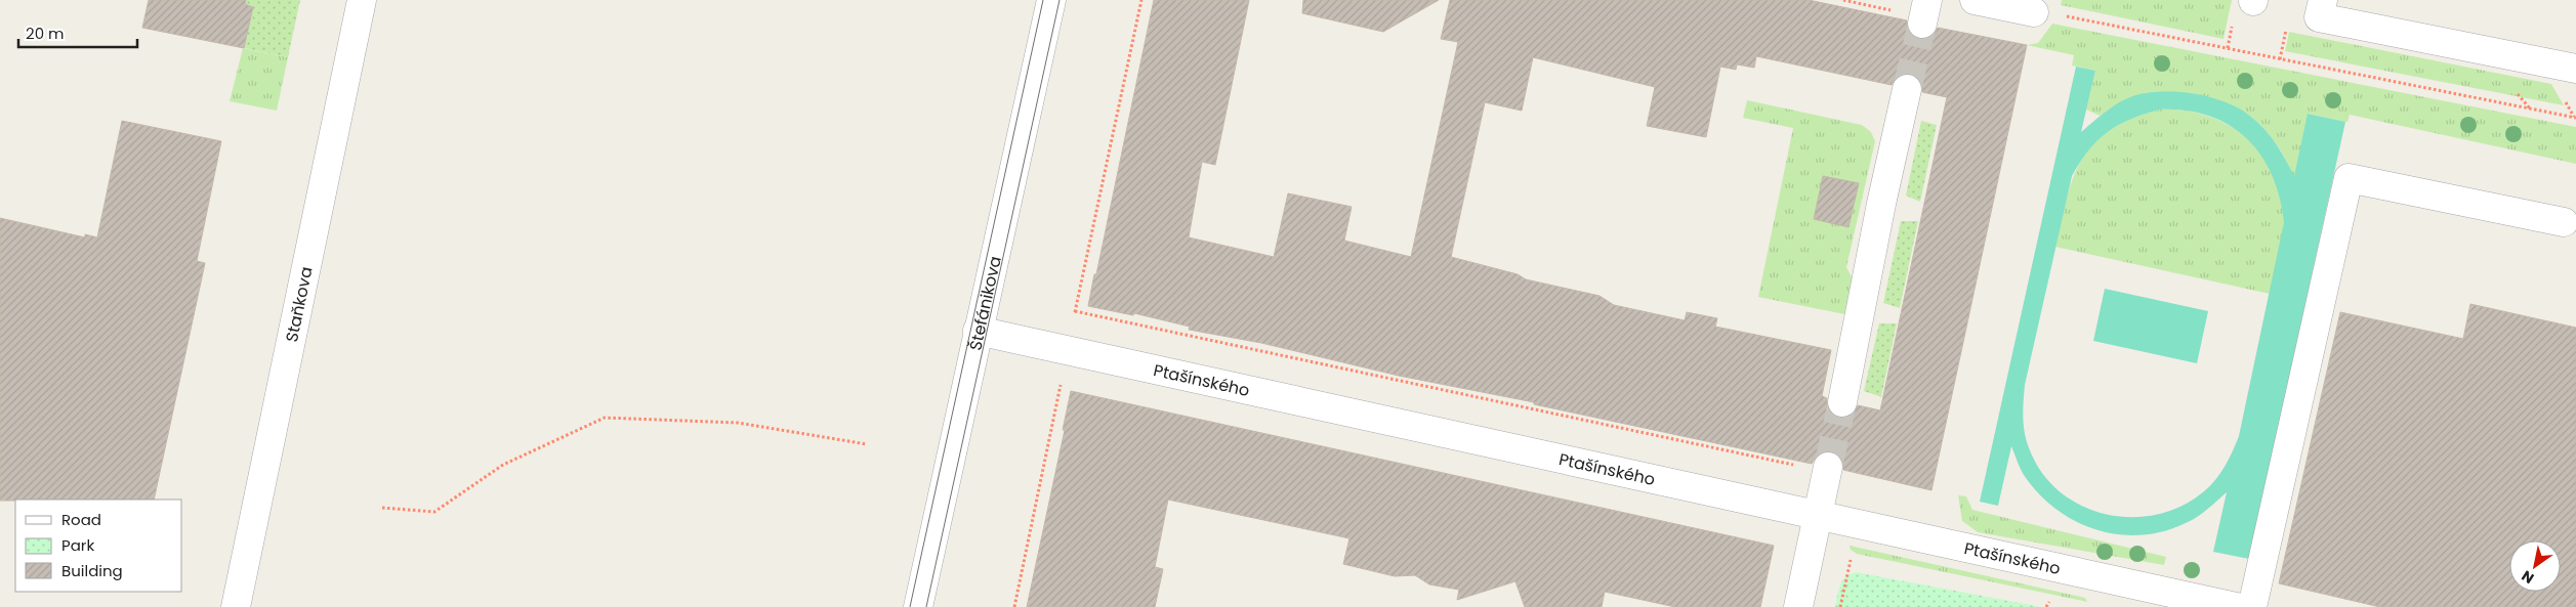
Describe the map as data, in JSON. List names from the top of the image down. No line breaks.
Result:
{"streets":{"street":["Štefánikova","Staňkova","Ptašínského"]},"crossings":[["Štefánikova","Ptašínského"]],"legend":["Road","Park","Building"],"scale_bar":"20 m","north":"bottom left"}
